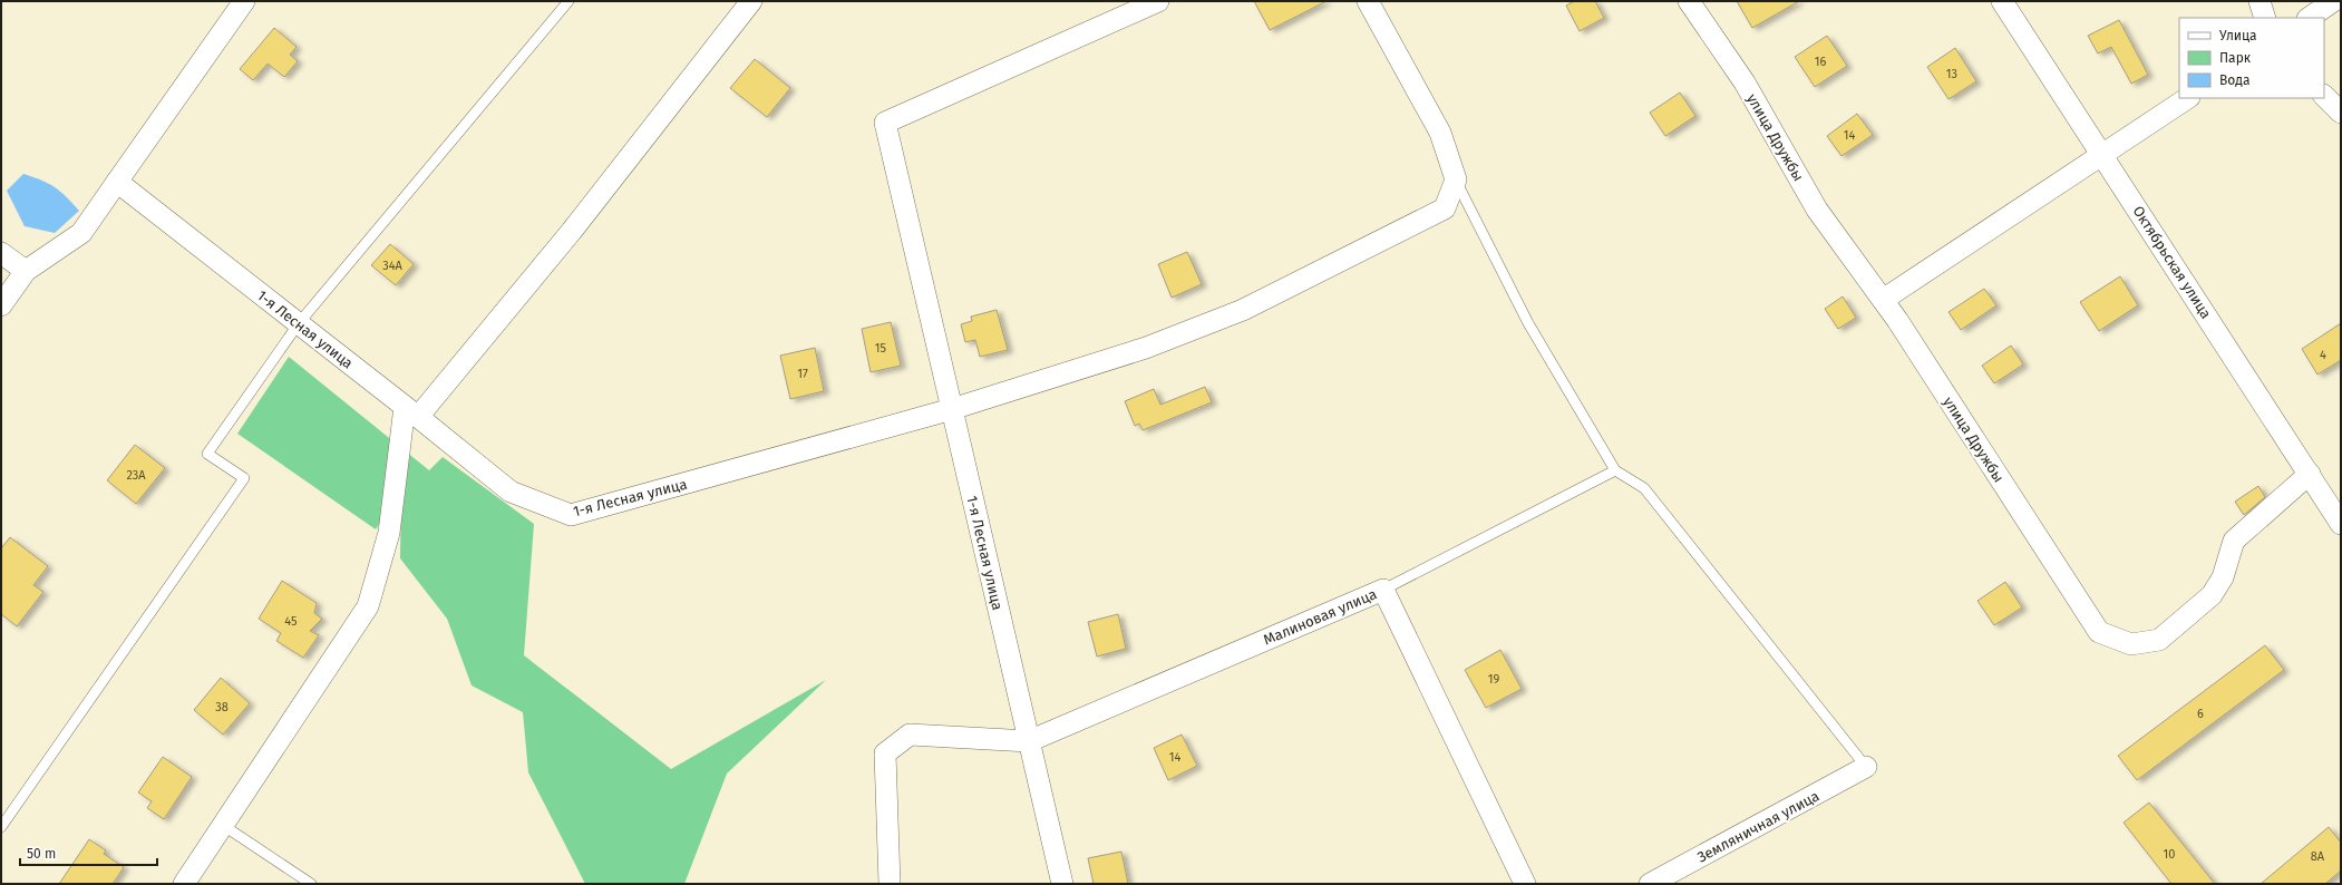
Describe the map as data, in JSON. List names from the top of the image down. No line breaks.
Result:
{"streets":{"street":["улица Дружбы","Октябрьская улица","1-я Лесная улица","Малиновая улица","Земляничная улица"]},"crossings":[["улица Дружбы","Октябрьская улица"],["1-я Лесная улица","Малиновая улица"]],"house_numbers":["16","13","14","34А","15","4","17","23А","45","19","38","6","14","10","8А"],"legend":["Улица","Парк","Вода"],"scale_bar":"50 m"}
